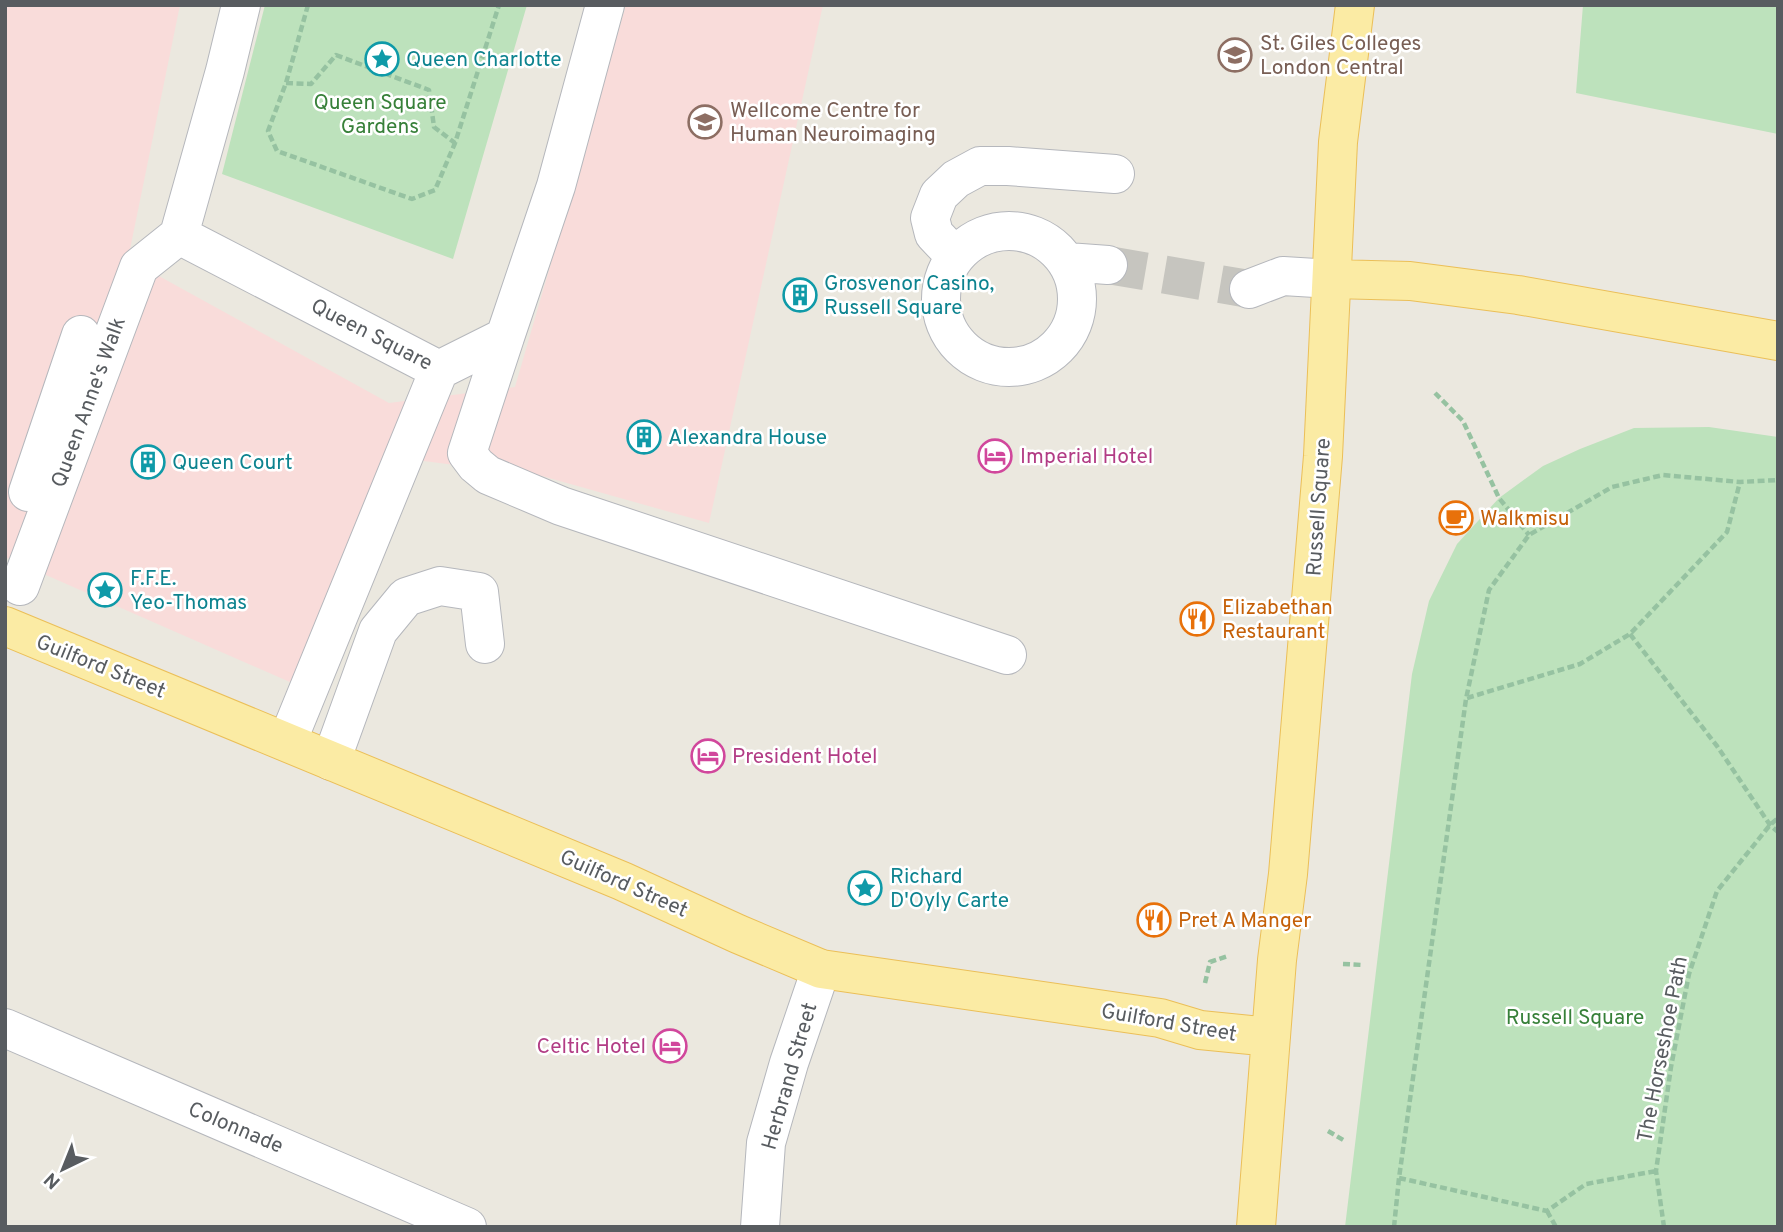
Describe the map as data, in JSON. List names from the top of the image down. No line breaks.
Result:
{"streets":{"main road":["Russell Square","Guilford Street"],"street":["Queen Square","Queen Anne's Walk","Herbrand Street","Colonnade"],"path":["The Horseshoe Path"]},"crossings":[["Queen Square","Queen Anne's Walk"],["Russell Square","Guilford Street"],["Guilford Street","Herbrand Street"]],"parks":["Queen Square Gardens","Russell Square"],"places":{"school or university":["St. Giles Colleges London Central","Wellcome Centre for Human Neuroimaging"],"place":["Queen Charlotte","F.F.E. Yeo-Thomas","Richard D'Oyly Carte"],"building":["Grosvenor Casino, Russell Square","Alexandra House","Queen Court"],"hotel":["Imperial Hotel","President Hotel","Celtic Hotel"],"cafe":["Walkmisu"],"restaurant":["Elizabethan Restaurant","Pret A Manger"]},"north":"bottom left"}
